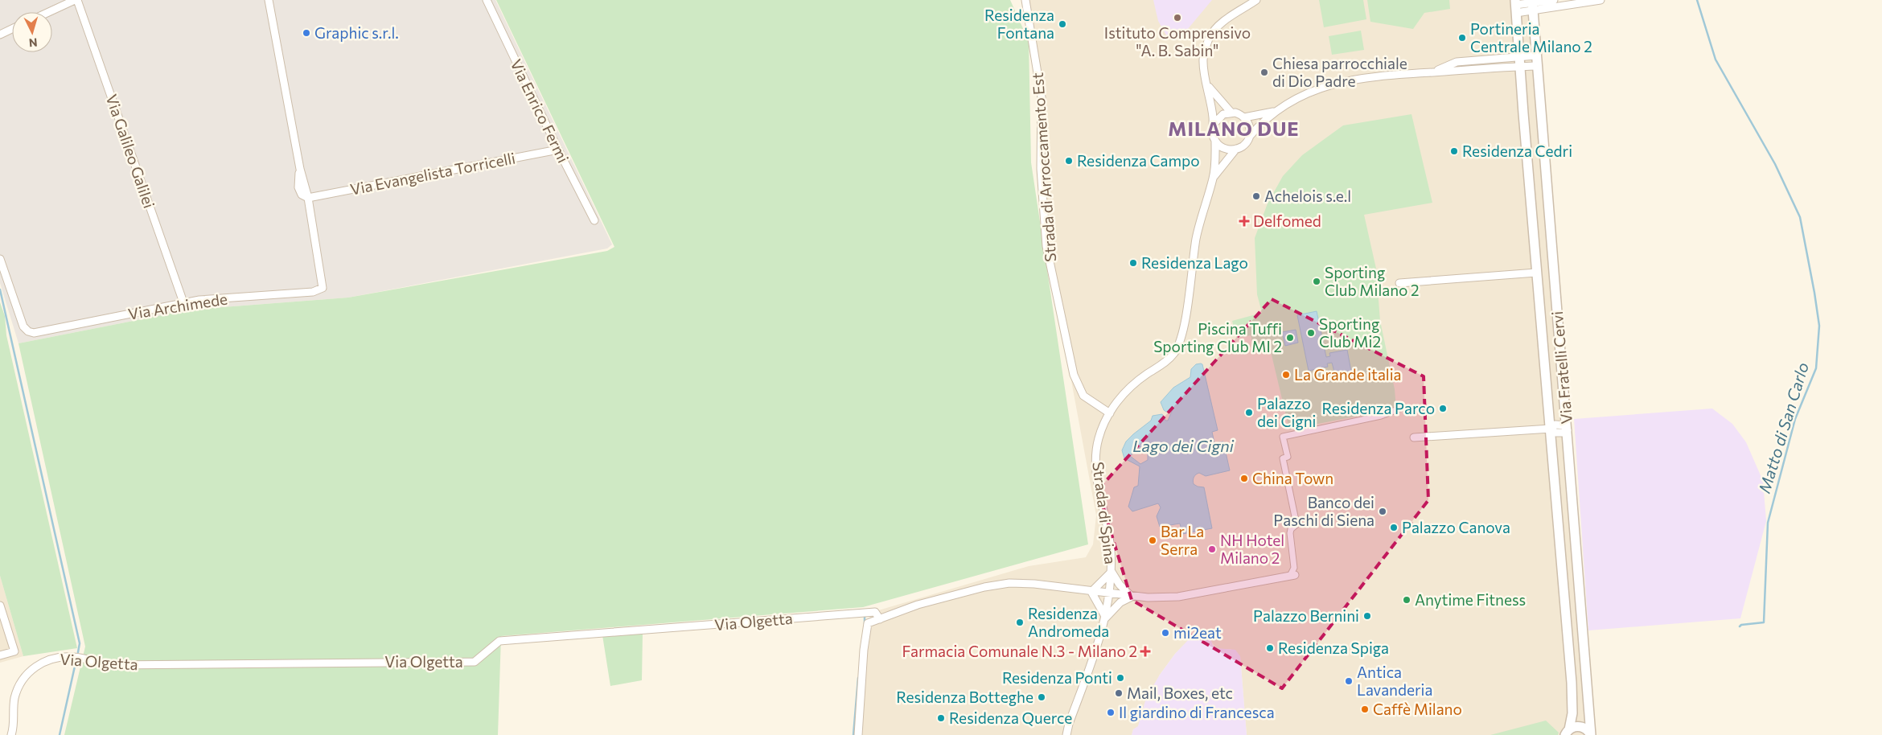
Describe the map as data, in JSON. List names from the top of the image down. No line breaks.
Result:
{"streets":{"street":["Via Enrico Fermi","Via Galileo Galilei","Strada di Arroccamento Est","Via Evangelista Torricelli","Via Archimede","Via Fratelli Cervi","Strada di Spina","Via Olgetta"]},"crossings":[["Via Enrico Fermi","Via Evangelista Torricelli"],["Via Galileo Galilei","Via Archimede"],["Strada di Arroccamento Est","Strada di Spina"],["Via Evangelista Torricelli","Via Archimede"]],"districts":["MILANO DUE"],"water":["Matto di San Carlo","Lago dei Cigni"],"places":{"other":["Istituto Comprensivo \"A. B. Sabin\"","Residenza Fontana","Graphic s.r.l.","Portineria Centrale Milano 2","Chiesa parrocchiale di Dio Padre","Residenza Cedri","Residenza Campo","Achelois s.e.l","Residenza Lago","Sporting Club Milano 2","Sporting Club Mi2","Piscina Tuffi Sporting Club MI 2","La Grande italia","Residenza Parco","Palazzo dei Cigni","China Town","Banco dei Paschi di Siena","Palazzo Canova","Bar La Serra","NH Hotel Milano 2","Anytime Fitness","Palazzo Bernini","Residenza Andromeda","mi2eat","Residenza Spiga","Residenza Ponti","Antica Lavanderia","Mail, Boxes, etc","Residenza Botteghe","Caffè Milano","Il giardino di Francesca","Residenza Querce"],"health":["Delfomed","Farmacia Comunale N.3 - Milano 2"]},"north":"bottom"}
